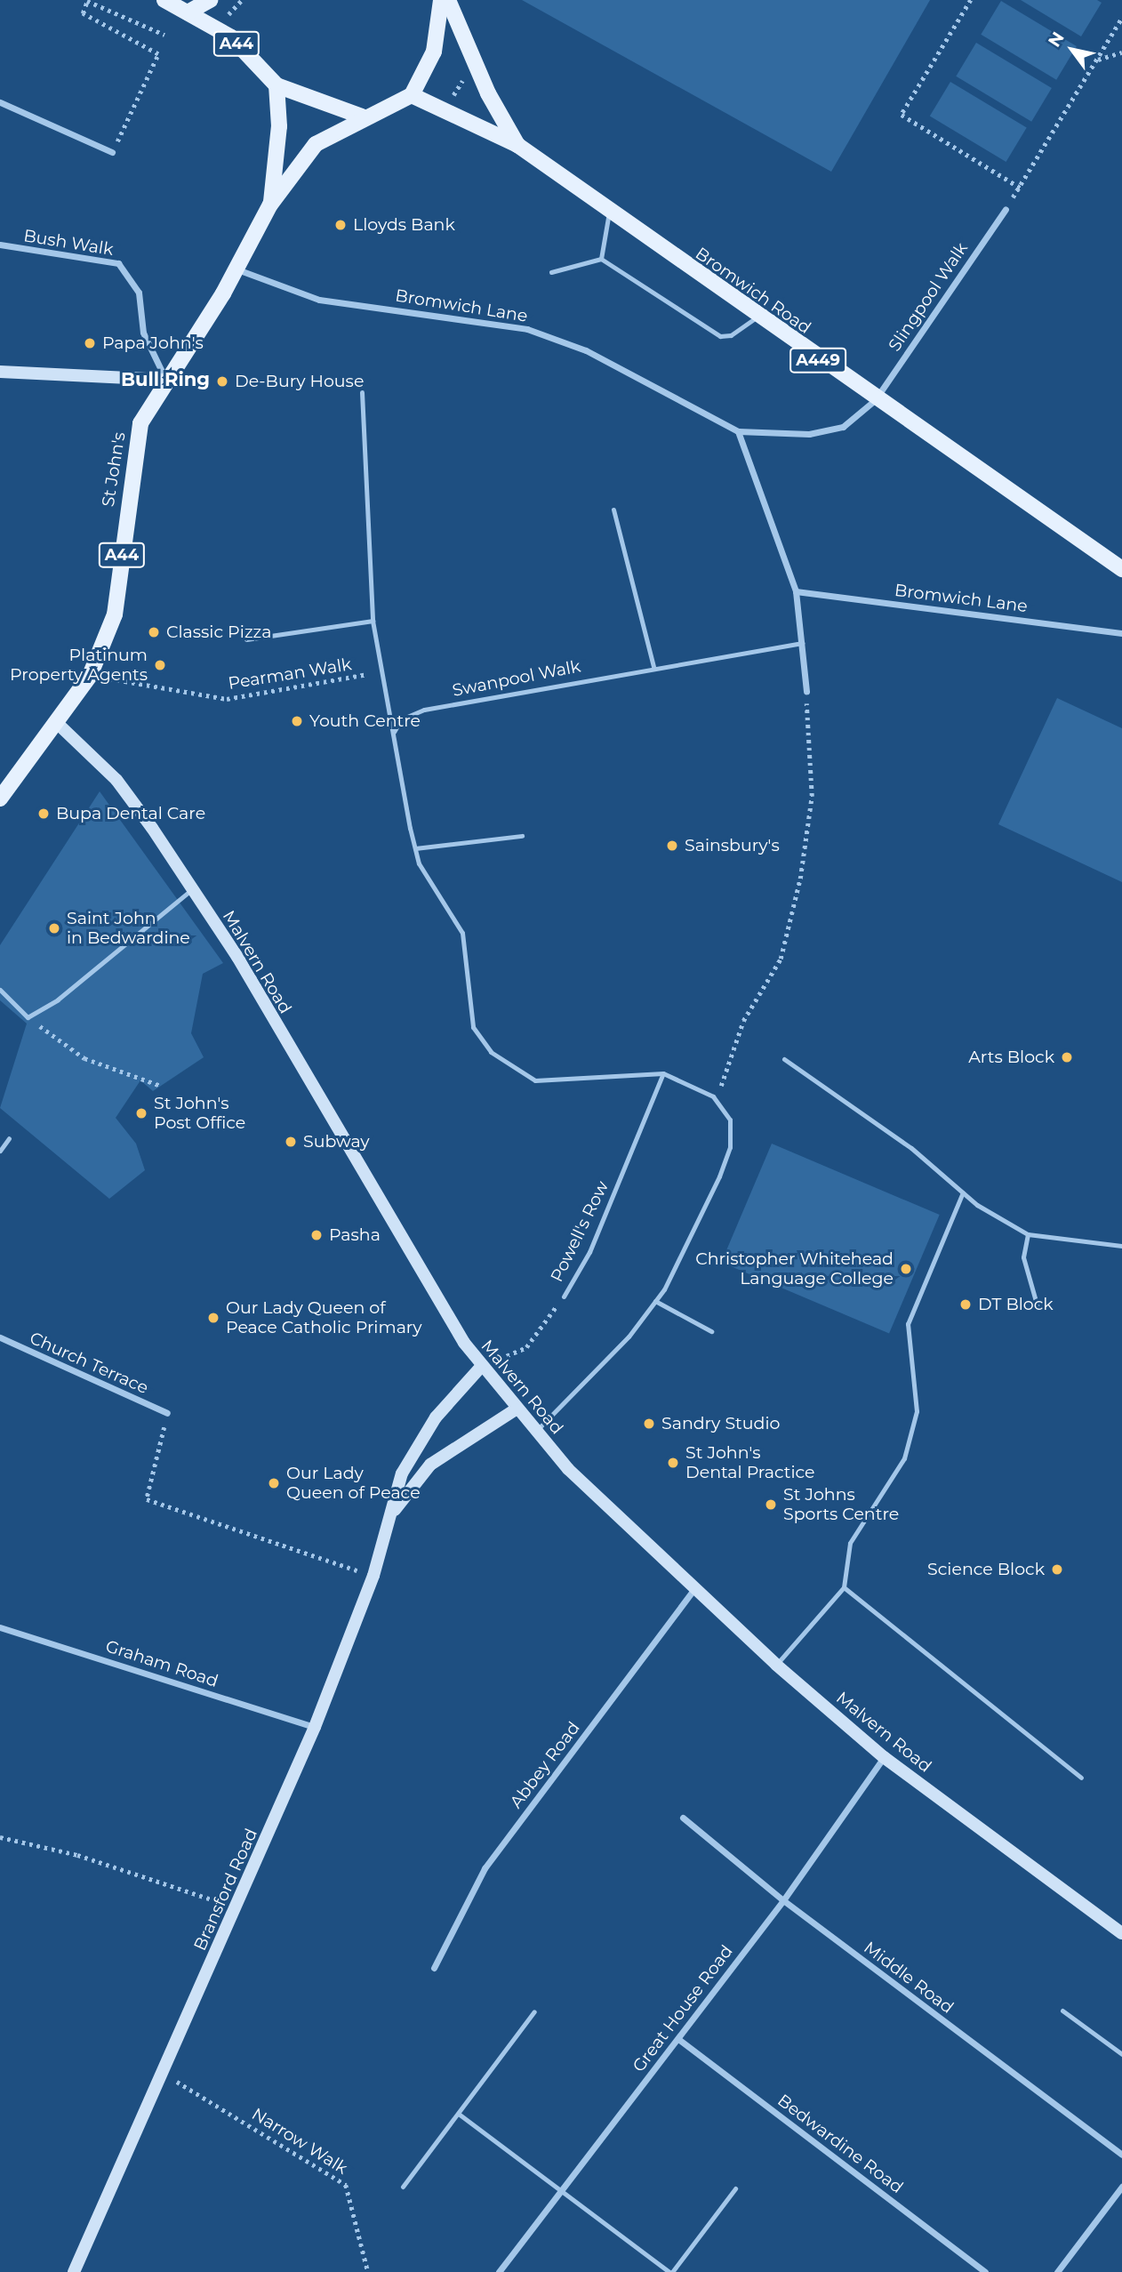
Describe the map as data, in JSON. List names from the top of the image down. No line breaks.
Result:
{"streets":{"main road":["A44","Bromwich Road","A449","St John's","Malvern Road","Bransford Road"],"street":["Bush Walk","Slingpool Walk","Bromwich Lane","Church Terrace","Graham Road","Abbey Road","Middle Road","Great House Road","Bedwardine Road"],"lane":["Swanpool Walk","Powell's Row"],"path":["Pearman Walk","Narrow Walk"]},"crossings":[["A44","Bromwich Road"],["A44","St John's"],["A44","Malvern Road"],["Bush Walk","St John's"],["Bromwich Road","Slingpool Walk"],["Bromwich Road","Bromwich Lane"],["Slingpool Walk","Bromwich Lane"],["Bromwich Lane","St John's"],["St John's","Pearman Walk"],["St John's","Malvern Road"],["Malvern Road","Powell's Row"],["Malvern Road","Abbey Road"],["Malvern Road","Bransford Road"],["Malvern Road","Great House Road"],["Powell's Row","Bransford Road"],["Graham Road","Bransford Road"],["Bransford Road","Narrow Walk"],["Middle Road","Great House Road"],["Great House Road","Bedwardine Road"]],"districts":["Bull Ring"],"places":["Lloyds Bank","Papa John's","De-Bury House","Classic Pizza","Platinum Property Agents","Youth Centre","Bupa Dental Care","Sainsbury's","Saint John in Bedwardine","Arts Block","St John's Post Office","Subway","Pasha","Christopher Whitehead Language College","DT Block","Our Lady Queen of Peace Catholic Primary","Sandry Studio","St John's Dental Practice","Our Lady Queen of Peace","St Johns Sports Centre","Science Block"],"north":"top left"}
